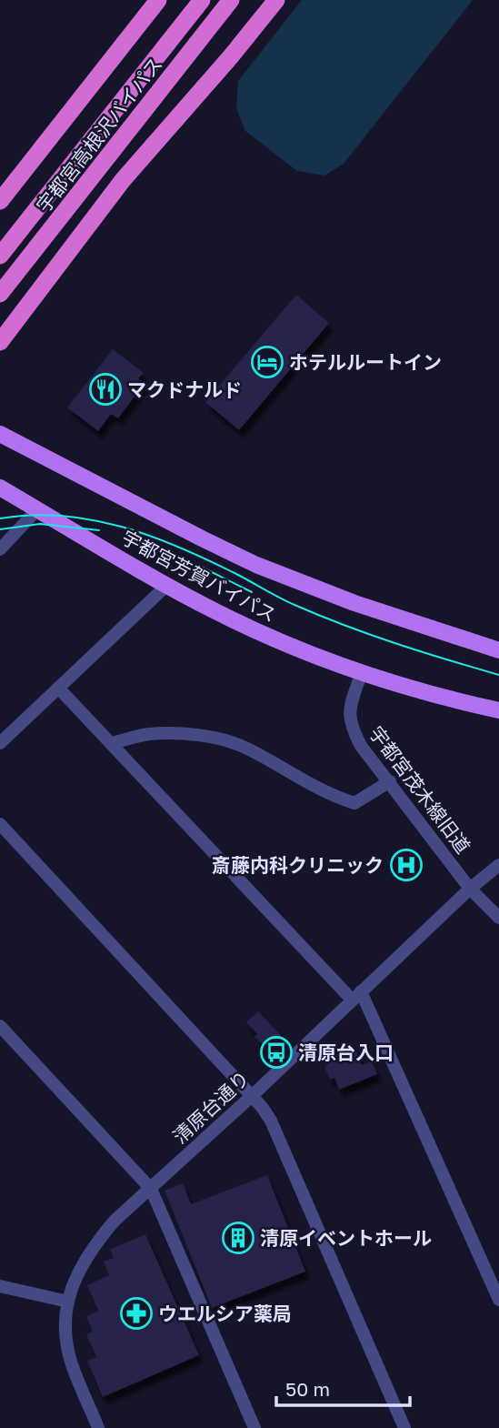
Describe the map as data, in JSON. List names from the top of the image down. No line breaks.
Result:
{"streets":{"highway":["宇都宮高根沢バイパス"],"main road":["宇都宮芳賀バイパス"],"street":["宇都宮茂木線旧道","清原台通り"]},"crossings":[["宇都宮芳賀バイパス","宇都宮茂木線旧道"],["宇都宮茂木線旧道","清原台通り"]],"places":{"hotel":["ホテルルートイン"],"restaurant":["マクドナルド"],"hospital":["斎藤内科クリニック"],"bus stop":["清原台入口"],"building":["清原イベントホール"],"pharmacy":["ウエルシア薬局"]},"scale_bar":"50 m"}
